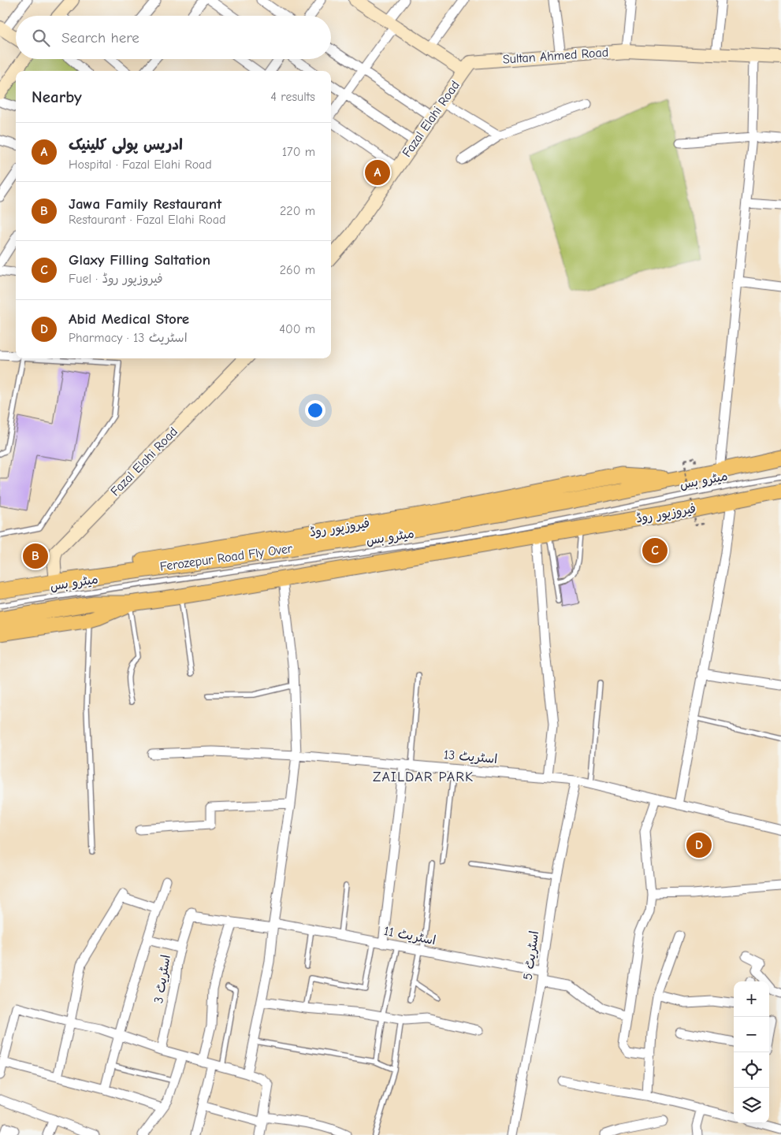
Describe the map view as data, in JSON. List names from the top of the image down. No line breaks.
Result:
{"streets":{"main road":["فیروزپور روڈ","Ferozepur Road Fly Over"],"street":["Sultan Ahmed Road","Fazal Elahi Road","اسٹریٹ 13","اسٹریٹ 11","اسٹریٹ 5","اسٹریٹ 3"],"lane":["میٹرو بس"]},"crossings":[["Sultan Ahmed Road","Fazal Elahi Road"],["Fazal Elahi Road","فیروزپور روڈ"],["فیروزپور روڈ","Ferozepur Road Fly Over"],["اسٹریٹ 13","اسٹریٹ 5"],["اسٹریٹ 11","اسٹریٹ 5"],["اسٹریٹ 11","اسٹریٹ 3"]],"districts":["ZAILDAR PARK"],"page":{"search":"Search here","heading":["Nearby","4 results"],"list":[{"mark":"A","name":"ادریس پولی کلینیک","note":"Hospital · Fazal Elahi Road","value":"170 m"},{"mark":"B","name":"Jawa Family Restaurant","note":"Restaurant · Fazal Elahi Road","value":"220 m"},{"mark":"C","name":"Glaxy Filling Saltation","note":"Fuel · فیروزپور روڈ","value":"260 m"},{"mark":"D","name":"Abid Medical Store","note":"Pharmacy · اسٹریٹ 13","value":"400 m"}],"pins":["A","C","B","D"],"map_buttons":["+","−"]}}
